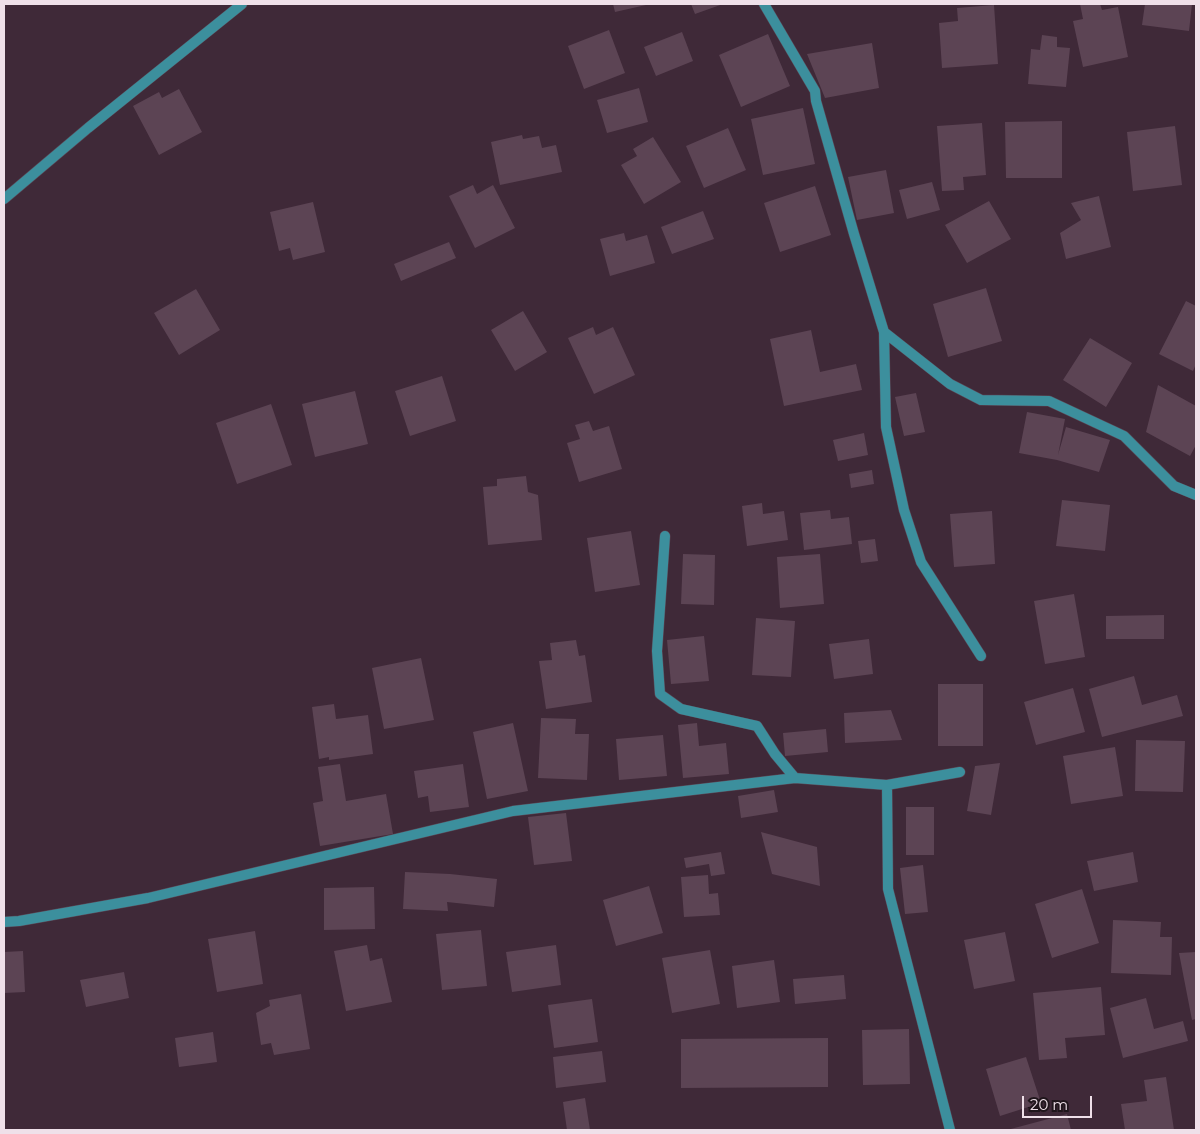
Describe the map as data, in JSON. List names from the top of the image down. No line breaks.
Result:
{"scale_bar":"20 m"}
